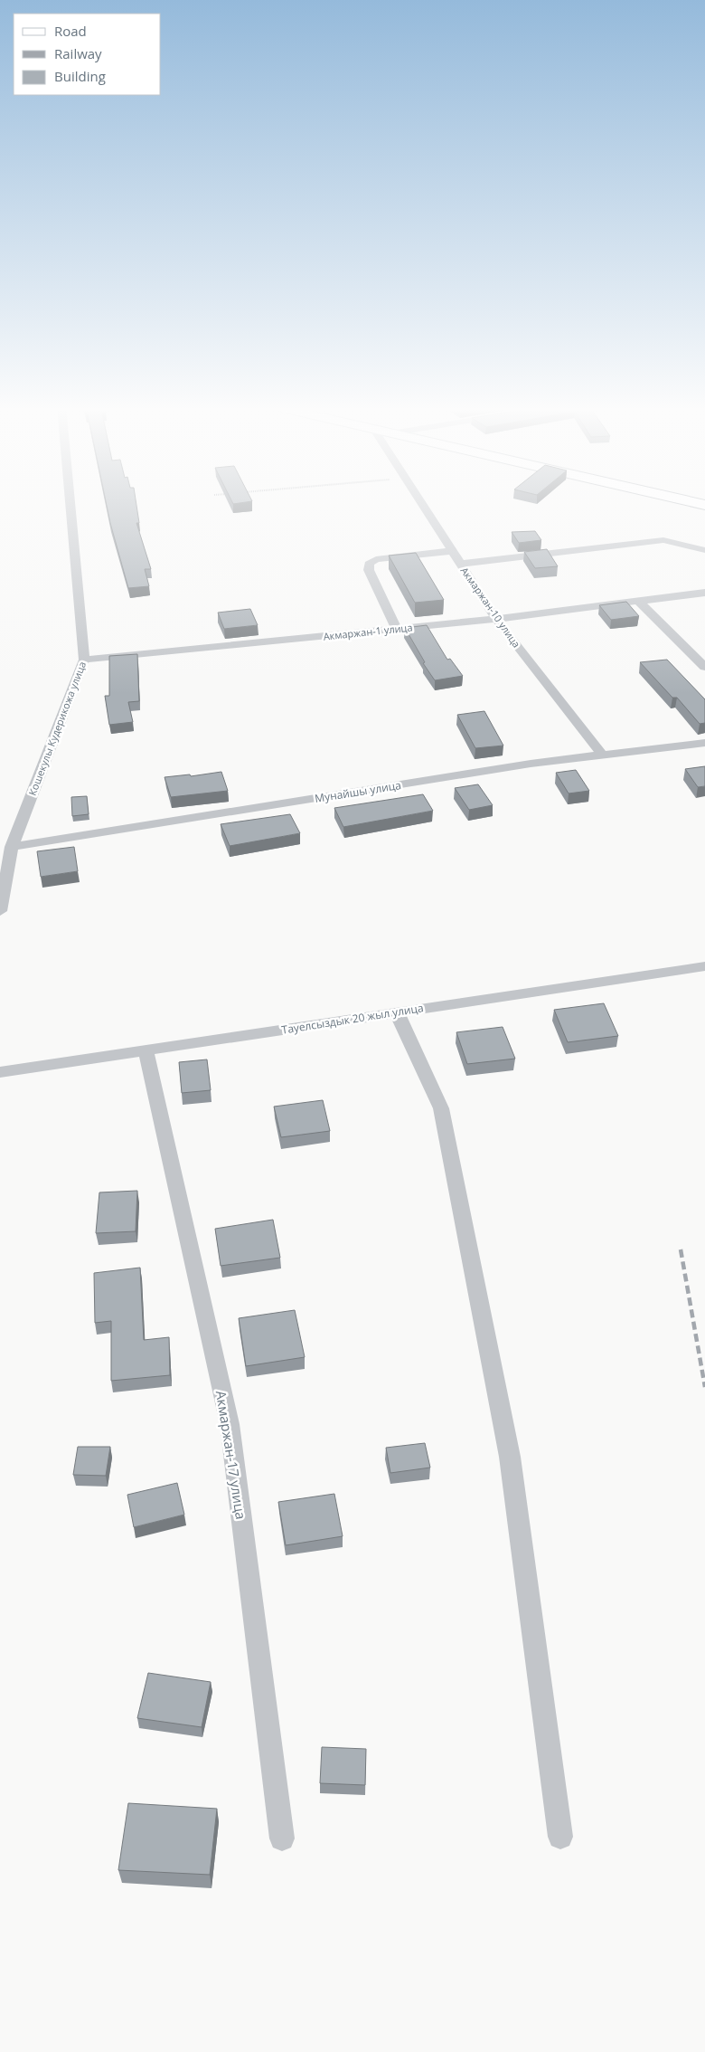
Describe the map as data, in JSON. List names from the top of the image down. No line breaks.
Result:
{"streets":{"street":["Акмаржан-10 улица","Акмаржан-1 улица","Кошекулы Кудерикожа улица","Мунайшы улица","Тауелсыздык 20 жыл улица","Акмаржан-17 улица"]},"crossings":[["Акмаржан-10 улица","Акмаржан-1 улица"],["Акмаржан-10 улица","Мунайшы улица"],["Акмаржан-1 улица","Кошекулы Кудерикожа улица"],["Кошекулы Кудерикожа улица","Мунайшы улица"],["Тауелсыздык 20 жыл улица","Акмаржан-17 улица"]],"legend":["Road","Railway","Building"]}
